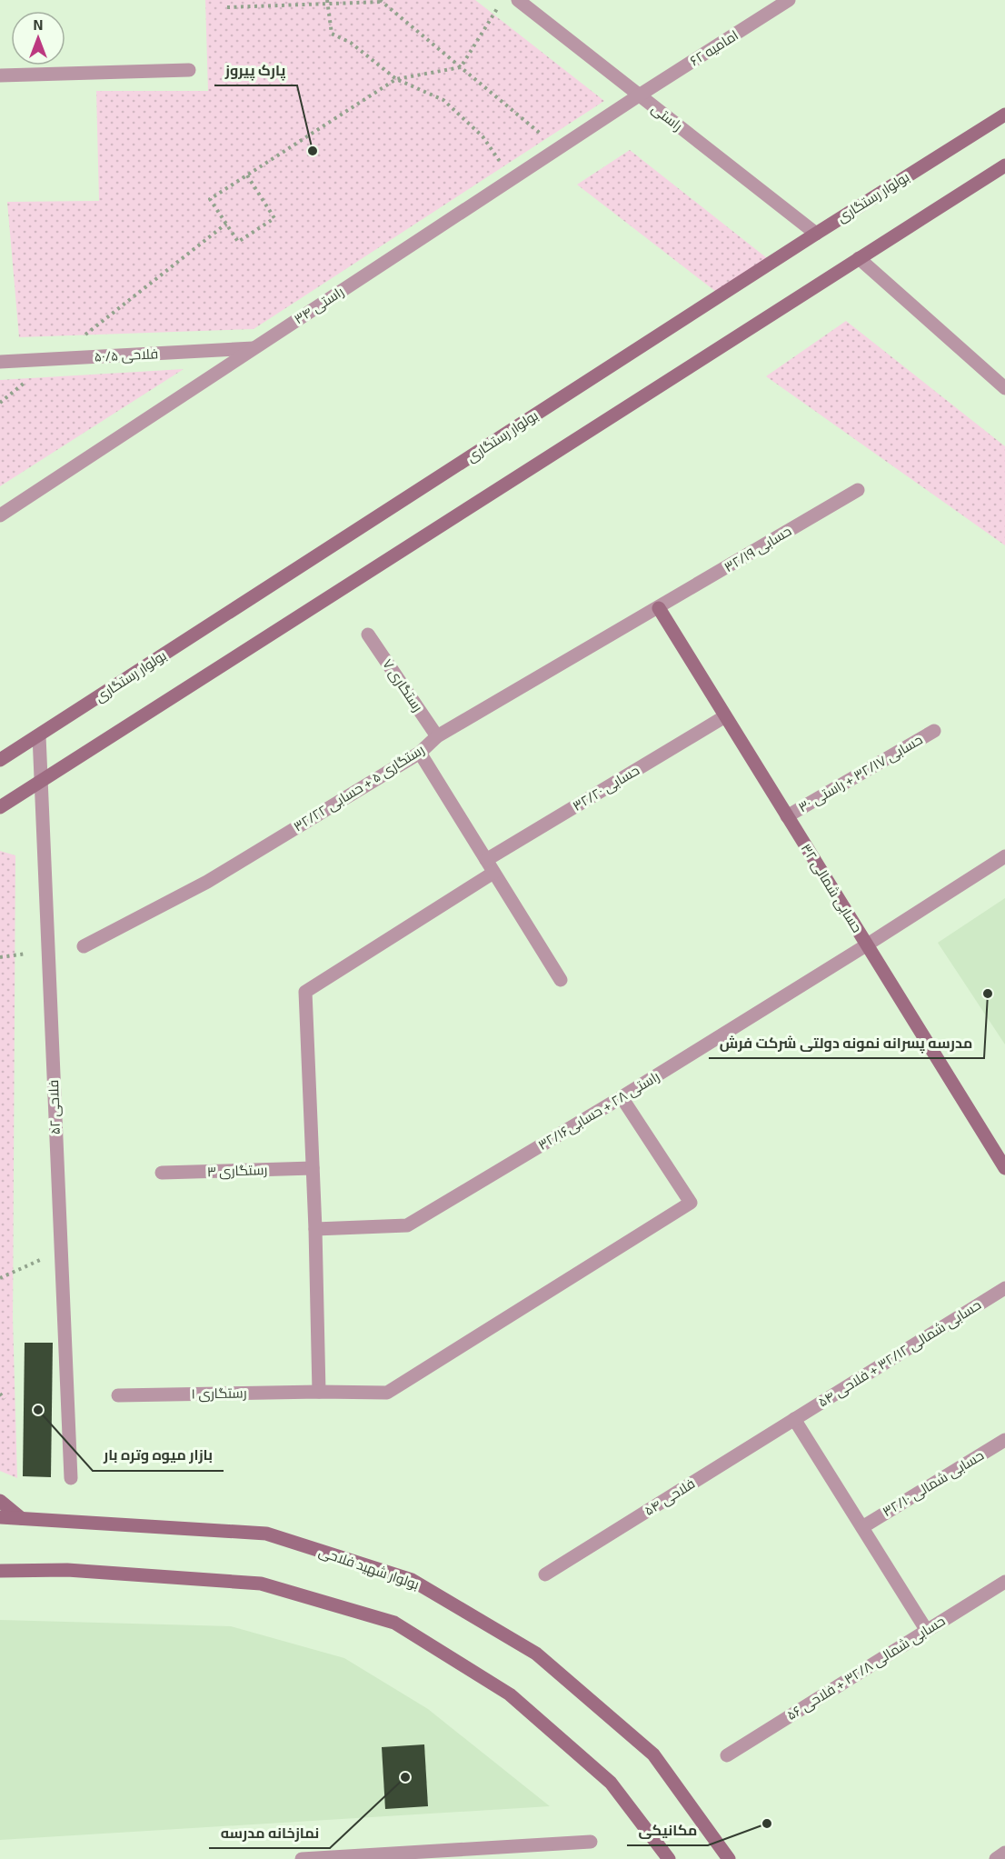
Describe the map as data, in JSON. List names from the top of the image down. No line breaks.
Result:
{"streets":{"street":["امامیه ۶۲","راستی","بولوار رستگاری","راستی ۳۴","فلاحی ۵۰/۵","حسابی ۳۲/۱۹","رستگاری ۷","حسابی ۳۲/۱۷ + راستی ۳۰","رستگاری ۵ + حسابی ۳۲/۲۲","حسابی ۳۲/۲۰","حسابی شمالی ۳۲","فلاحی ۵۲","راستی ۲۸ + حسابی۳۲/۱۶","رستگاری ۳","حسابی شمالی ۳۲/۱۲ + فلاحی ۵۴","رستگاری ۱","حسابی شمالی ۳۲/۱۰","فلاحی ۵۴","بولوار شهید فلاحی","حسابی شمالی ۳۲/۸ + فلاحی ۵۶"]},"crossings":[["امامیه ۶۲","راستی"],["امامیه ۶۲","راستی ۳۴"],["راستی","بولوار رستگاری"],["راستی","راستی ۳۴"],["بولوار رستگاری","فلاحی ۵۲"],["راستی ۳۴","فلاحی ۵۰/۵"],["حسابی ۳۲/۱۹","رستگاری ۵ + حسابی ۳۲/۲۲"],["حسابی ۳۲/۱۹","حسابی شمالی ۳۲"],["رستگاری ۷","رستگاری ۵ + حسابی ۳۲/۲۲"],["حسابی ۳۲/۱۷ + راستی ۳۰","حسابی شمالی ۳۲"],["رستگاری ۵ + حسابی ۳۲/۲۲","حسابی شمالی ۳۲"],["حسابی ۳۲/۲۰","حسابی شمالی ۳۲"],["حسابی شمالی ۳۲","راستی ۲۸ + حسابی۳۲/۱۶"],["راستی ۲۸ + حسابی۳۲/۱۶","رستگاری ۱"],["حسابی شمالی ۳۲/۱۲ + فلاحی ۵۴","فلاحی ۵۴"]],"places":["پارک پیروز","مدرسه پسرانه نمونه دولتی شرکت فرش","بازار میوه وتره بار","نمازخانه مدرسه","مکانیکی"],"north":"top"}
